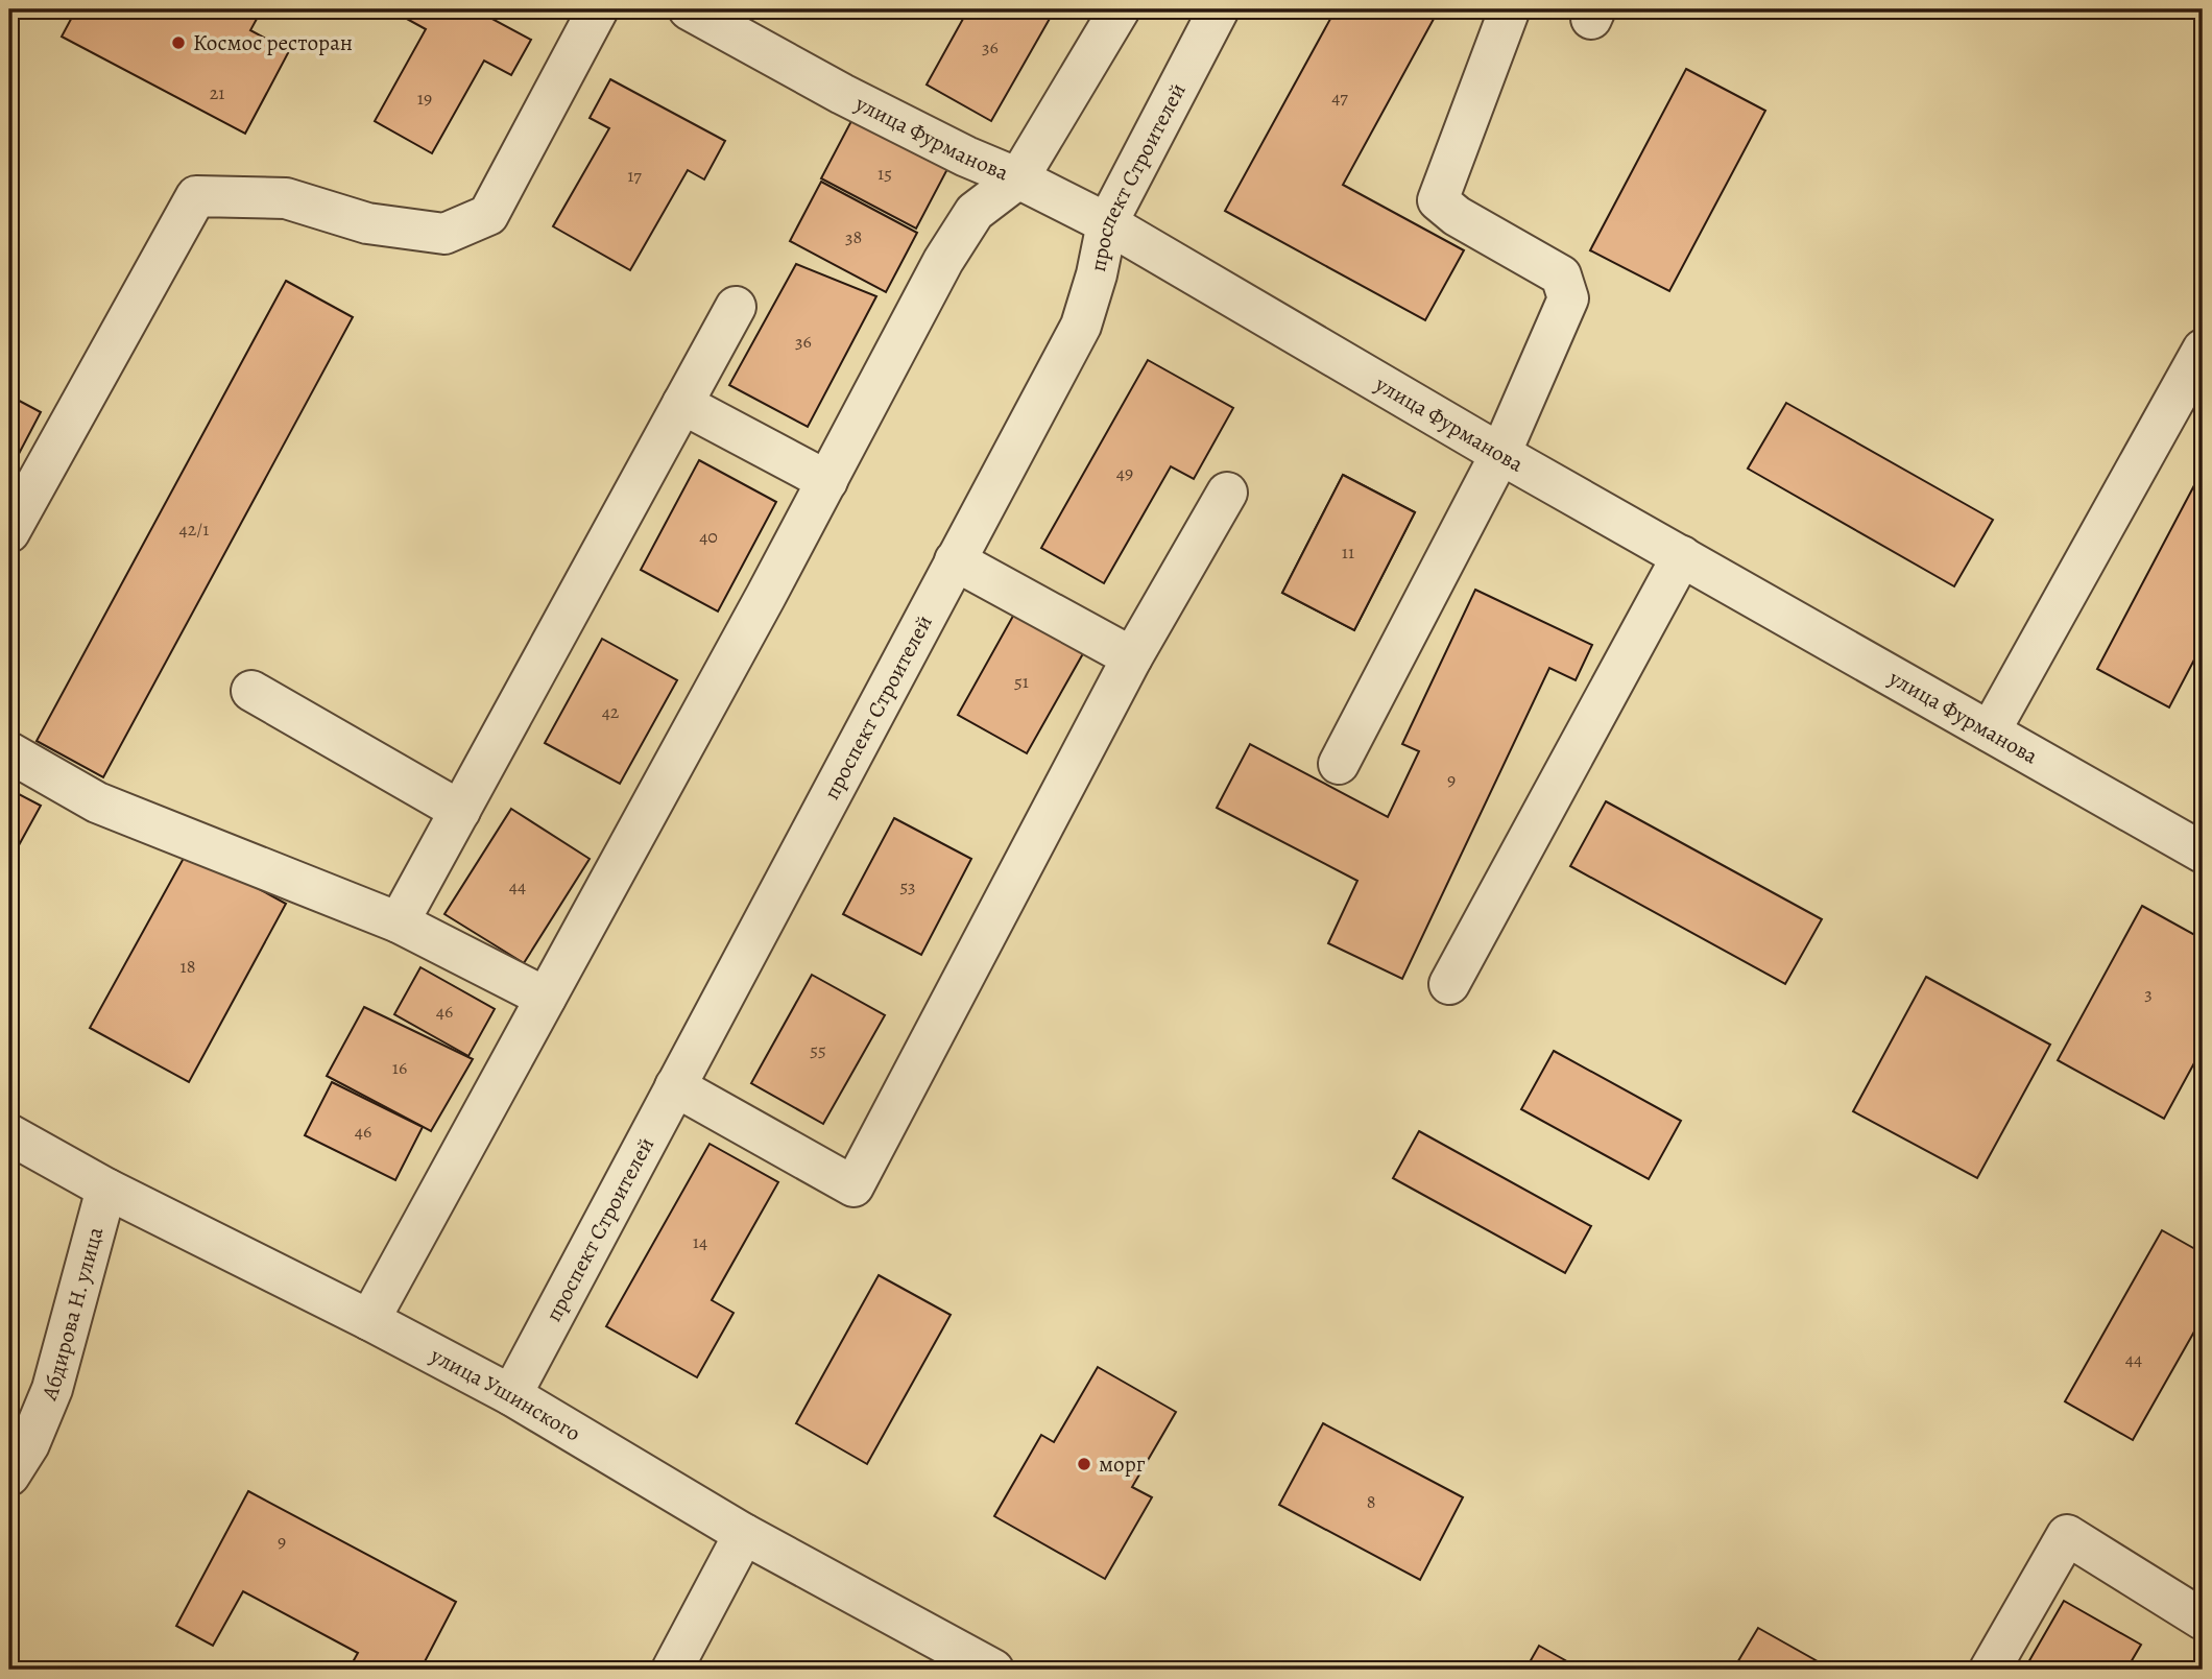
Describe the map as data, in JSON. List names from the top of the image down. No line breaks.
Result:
{"streets":{"street":["улица Фурманова","проспект Строителей","Абдирова Н. улица","улица Ушинского"]},"crossings":[["улица Фурманова","проспект Строителей"],["проспект Строителей","улица Ушинского"],["Абдирова Н. улица","улица Ушинского"]],"places":["Космос ресторан","морг"],"house_numbers":["36","21","47","19","15","17","38","36","49","42/1","40","11","51","42","9","44","53","18","3","46","55","16","46","14","44","8","9"]}
